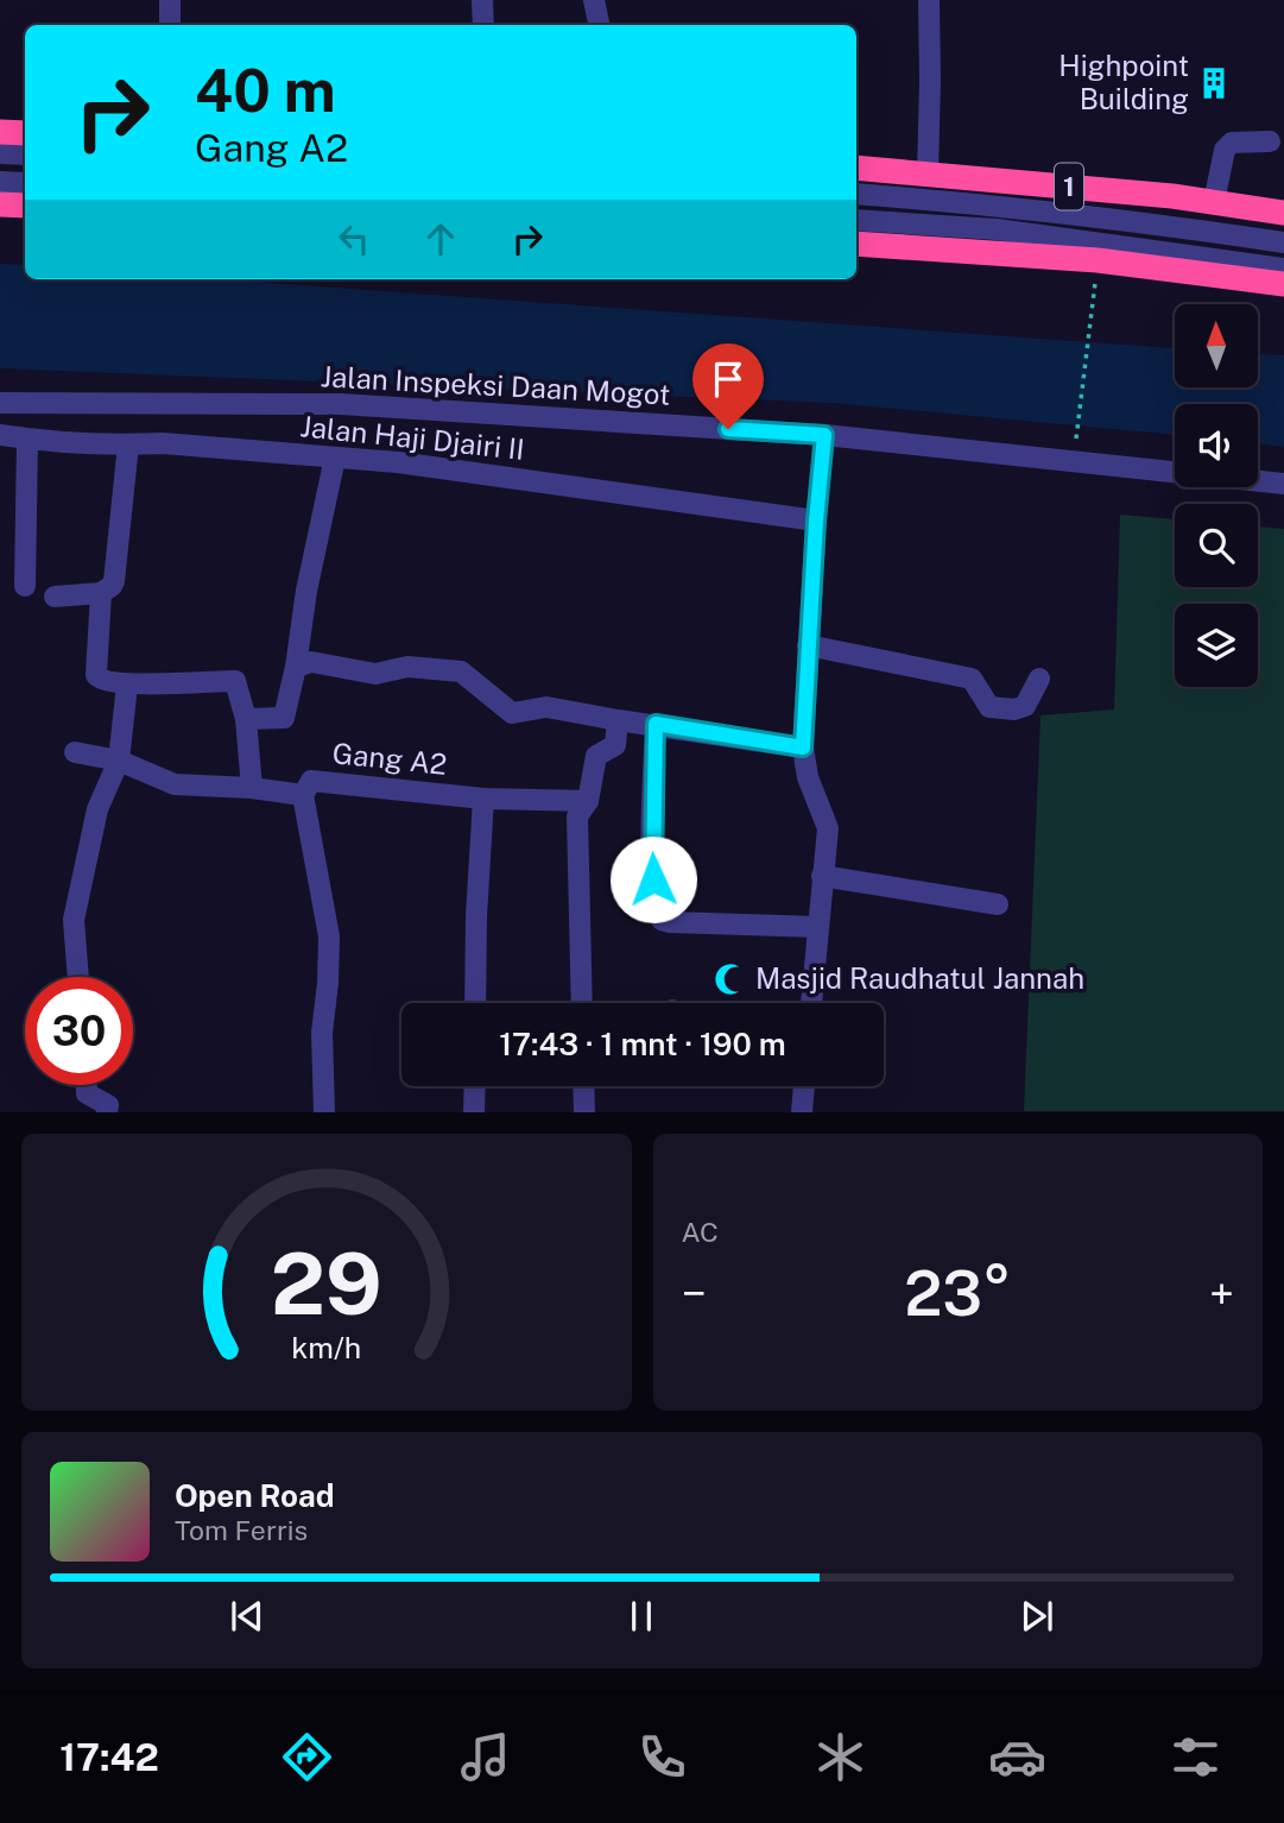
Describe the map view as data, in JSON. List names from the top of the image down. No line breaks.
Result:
{"streets":{"highway":["1"],"street":["Jalan Inspeksi Daan Mogot","Jalan Haji Djairi II","Gang A2"]},"places":{"building":["Highpoint Building"],"mosque":["Masjid Raudhatul Jannah"]},"north":"top","page":{"turn":["40 m","Gang A2"],"limit":"30","trip":"17:43 · 1 mnt · 190 m","tile":"AC","heat":["−","23°","+"],"song":["Open Road","Tom Ferris"],"tabs":"17:42","gauge":["29","km/h"]}}
